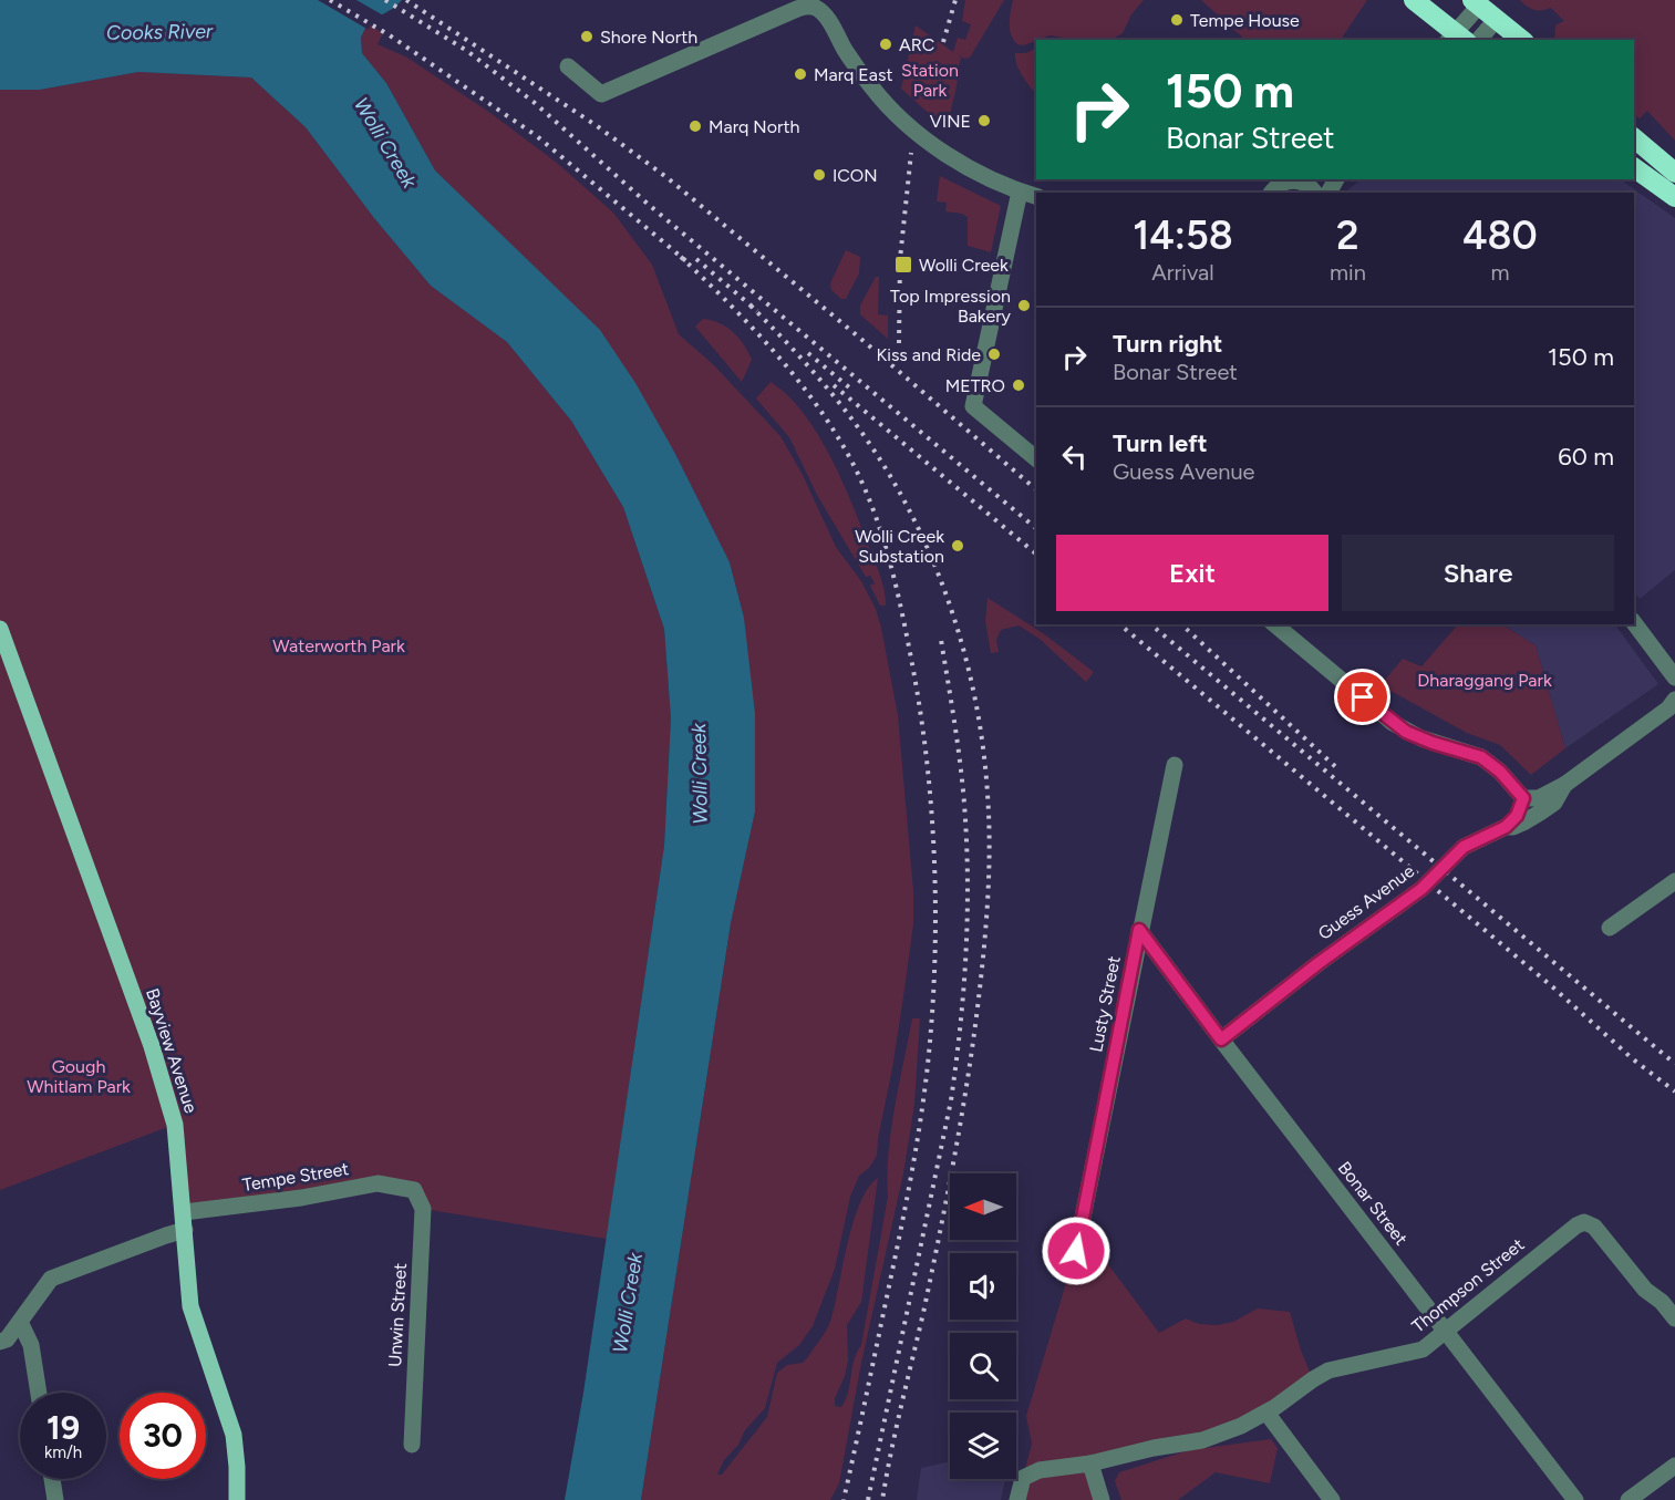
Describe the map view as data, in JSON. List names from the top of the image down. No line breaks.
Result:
{"streets":{"main road":["Bayview Avenue"],"street":["Guess Avenue","Lusty Street","Tempe Street","Bonar Street","Thompson Street","Unwin Street"]},"crossings":[["Guess Avenue","Bonar Street"],["Lusty Street","Bonar Street"],["Bayview Avenue","Tempe Street"],["Tempe Street","Unwin Street"],["Bonar Street","Thompson Street"]],"water":["Cooks River","Wolli Creek"],"parks":["Station Park","Waterworth Park","Dharaggang Park","Gough Whitlam Park"],"places":{"other":["Tempe House","Shore North","ARC","Marq East","VINE","Marq North","ICON","Top Impression Bakery","Kiss and Ride","METRO","Wolli Creek Substation"],"transit":["Wolli Creek"]},"north":"left","page":{"turn":["150 m","Bonar Street"],"eta":["14:58","Arrival","2","min","480","m"],"list":[{"name":"Turn right","note":"Bonar Street","value":"150 m"},{"name":"Turn left","note":"Guess Avenue","value":"60 m"}],"buttons":["Exit","Share"],"speed":"19 km/h","limit":"30"}}
